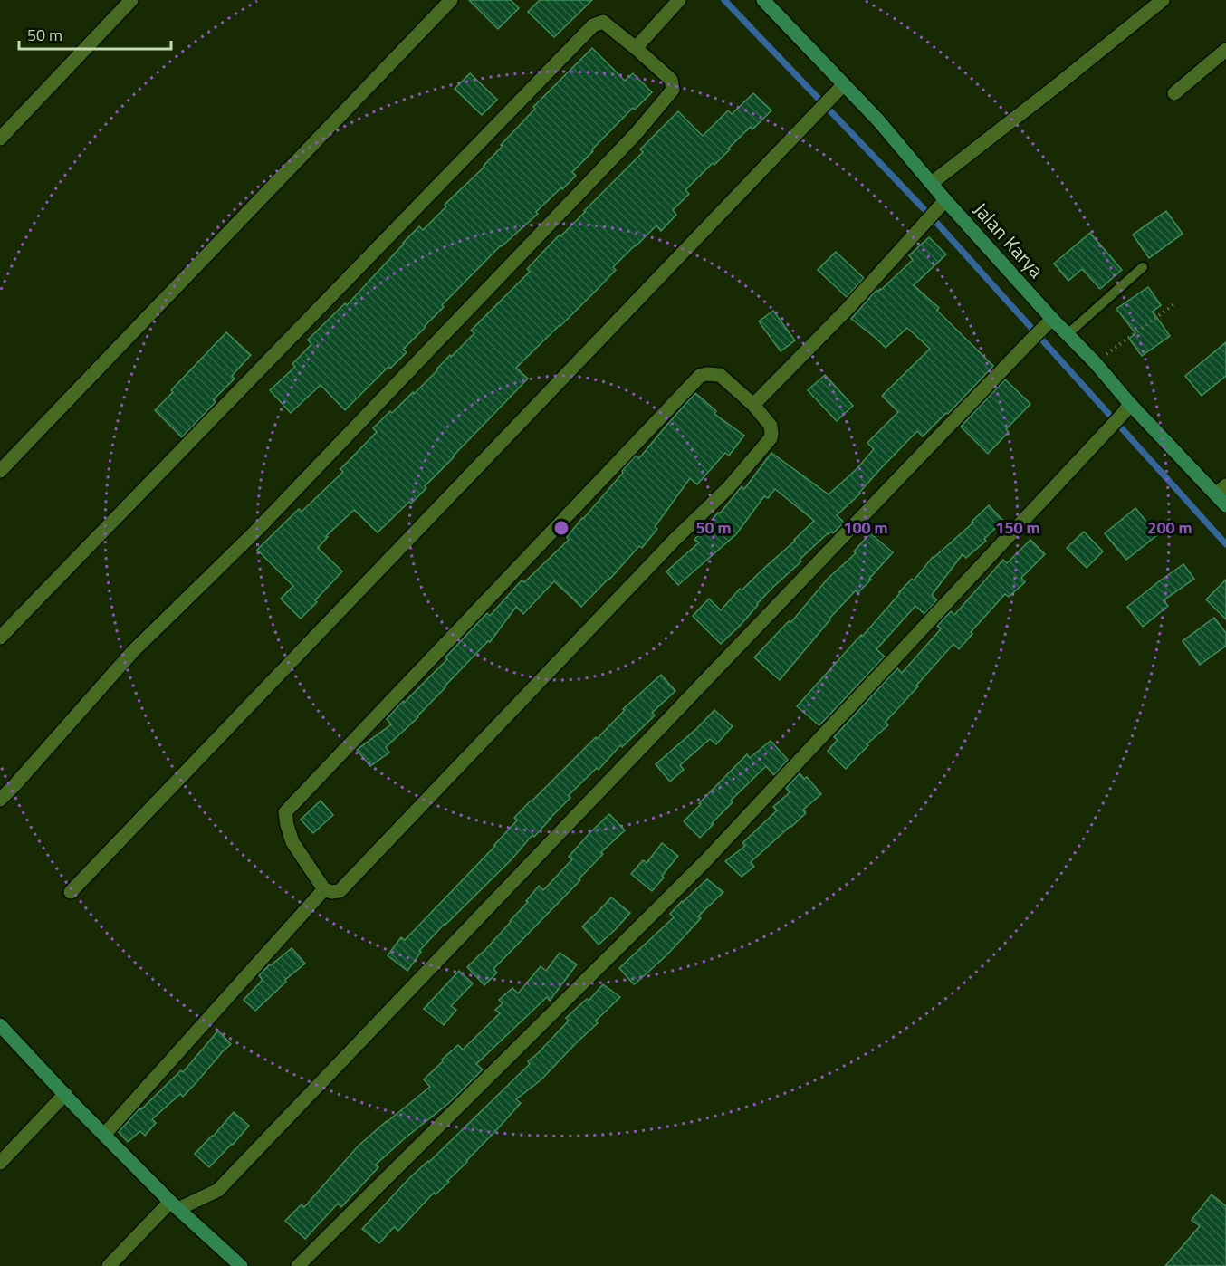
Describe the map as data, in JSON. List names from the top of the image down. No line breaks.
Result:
{"streets":{"street":["Jalan Karya"]},"scale_bar":"50 m","rings":["50 m","100 m","150 m","200 m"]}
